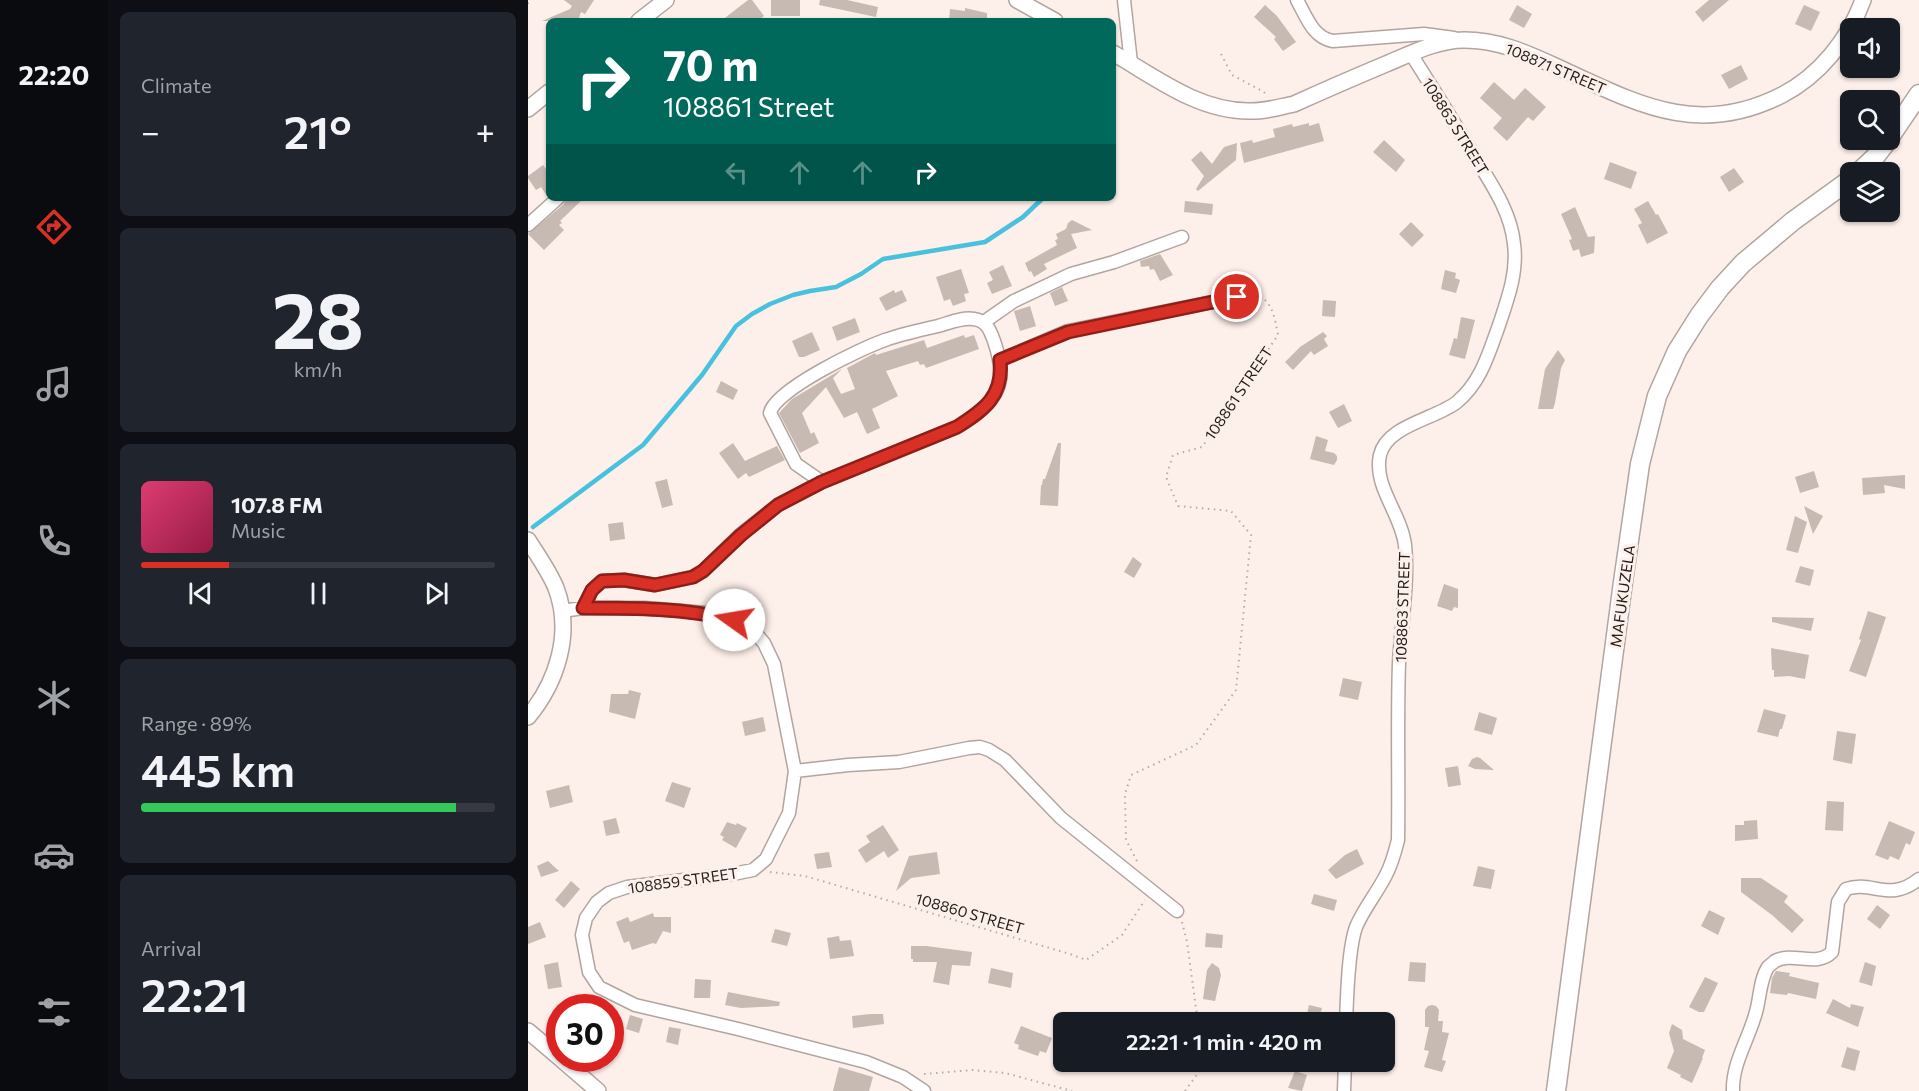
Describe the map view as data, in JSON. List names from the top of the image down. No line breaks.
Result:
{"streets":{"main road":["MAFUKUZELA"],"street":["108871 STREET","108863 STREET","108859 STREET"],"path":["108861 STREET","108860 STREET"]},"crossings":[["108871 STREET","108863 STREET"],["108859 STREET","108860 STREET"]],"page":{"tabs":"22:20","tile":["Climate",["28","km/h"],["Range · 89%","445 km"],["Arrival","22:21"]],"turn":["70 m","108861 Street"],"heat":["−","21°","+"],"song":["107.8 FM","Music"],"limit":"30","trip":"22:21 · 1 min · 420 m"}}
